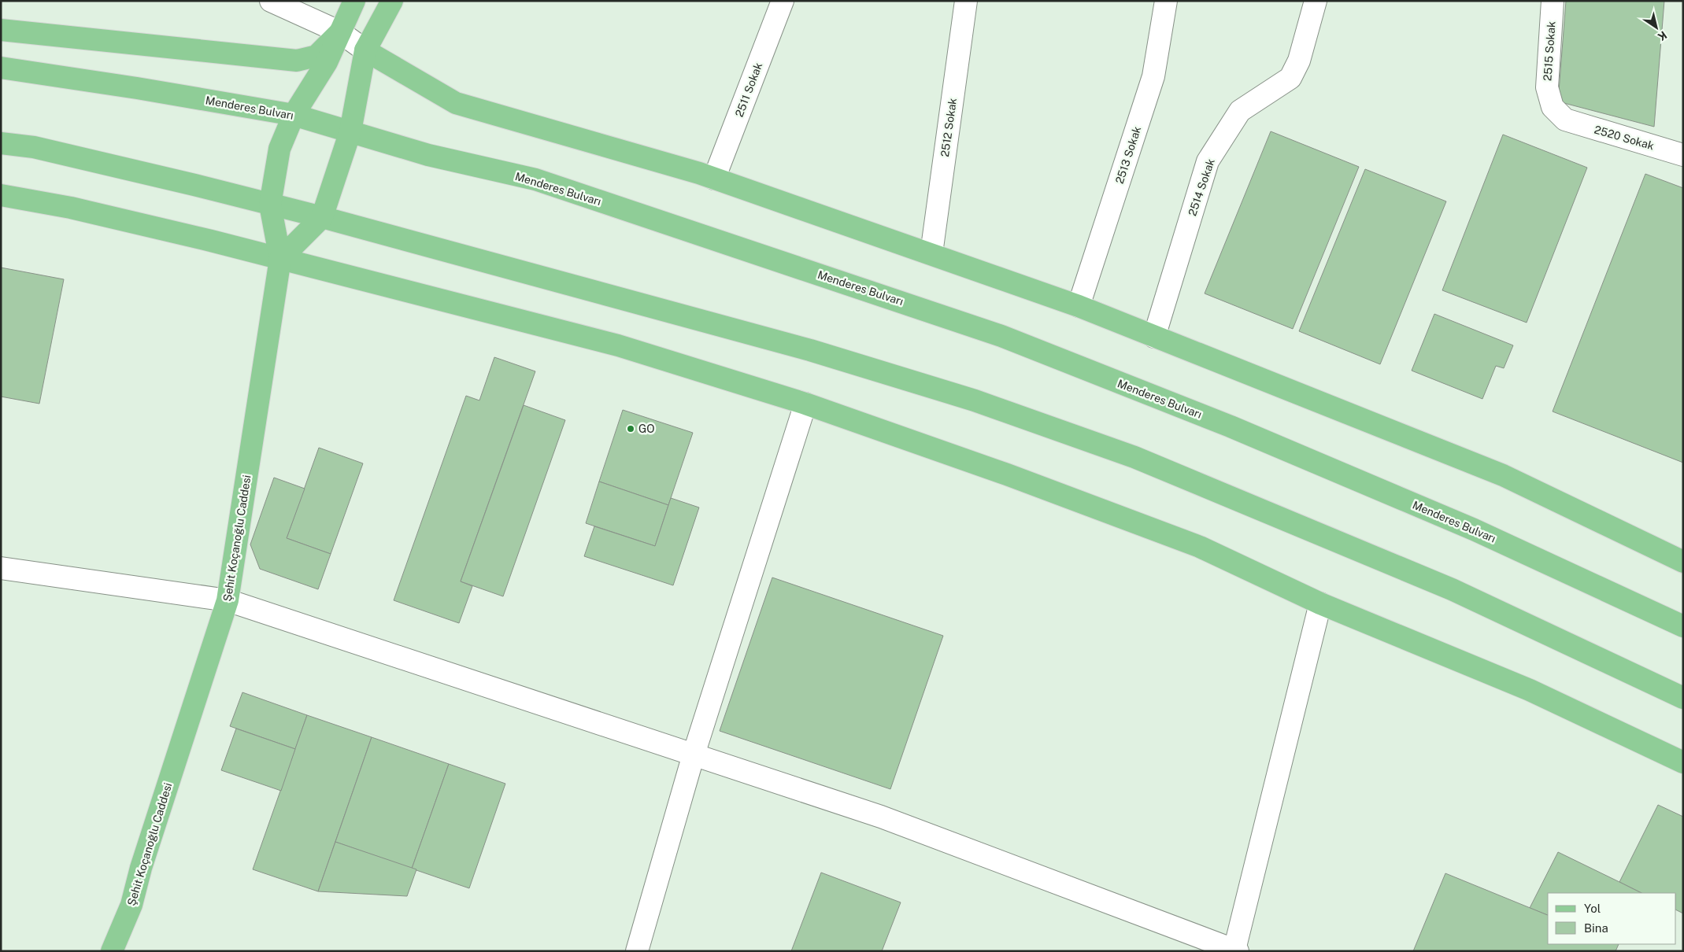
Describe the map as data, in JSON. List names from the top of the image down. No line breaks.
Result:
{"streets":{"main road":["Menderes Bulvarı","Şehit Koçanoğlu Caddesi"],"street":["2515 Sokak","2511 Sokak","2512 Sokak","2520 Sokak","2513 Sokak","2514 Sokak"]},"crossings":[["2515 Sokak","2520 Sokak"]],"places":["GO"],"legend":["Yol","Bina"],"north":"bottom right"}
